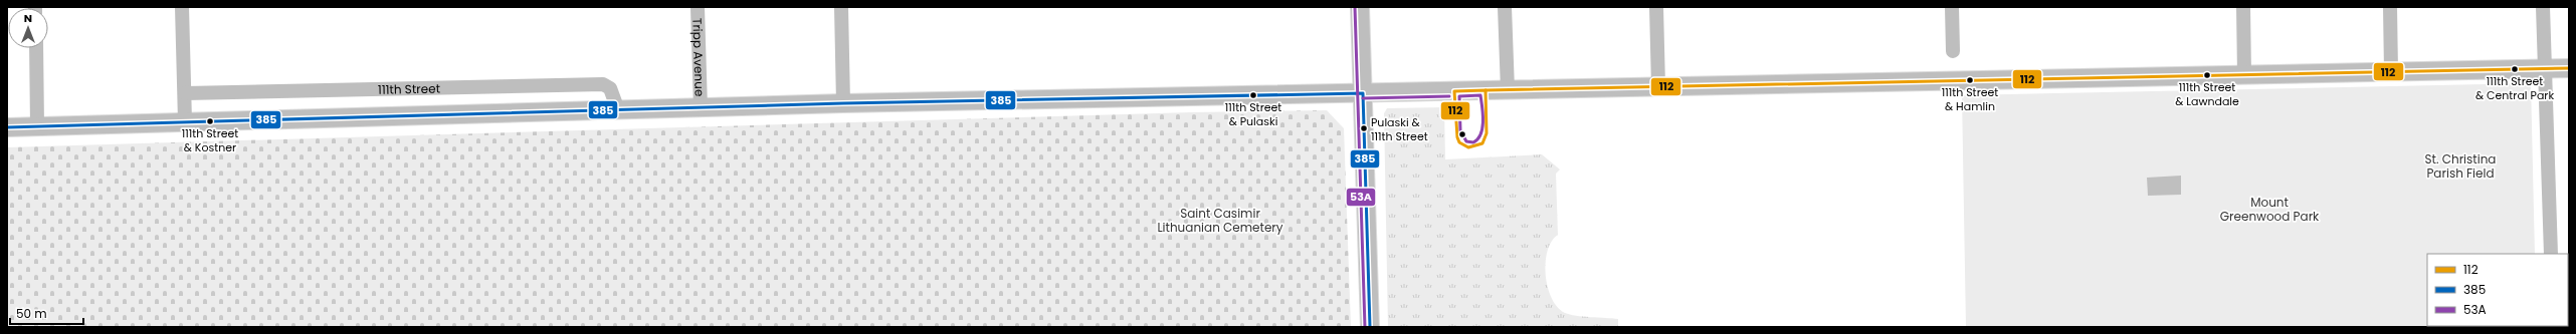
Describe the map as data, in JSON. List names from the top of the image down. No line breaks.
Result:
{"streets":{"street":["Tripp Avenue","111th Street"]},"parks":["St. Christina Parish Field","Mount Greenwood Park","Saint Casimir Lithuanian Cemetery"],"places":["111th Street & Central Park","111th Street & Lawndale","111th Street & Hamlin","111th Street & Pulaski","111th Street & Kostner","Pulaski & 111th Street"],"lines":["transit line 53A","transit line 112","transit line 385"],"legend":["112","385","53A"],"scale_bar":"50 m","north":"top"}
